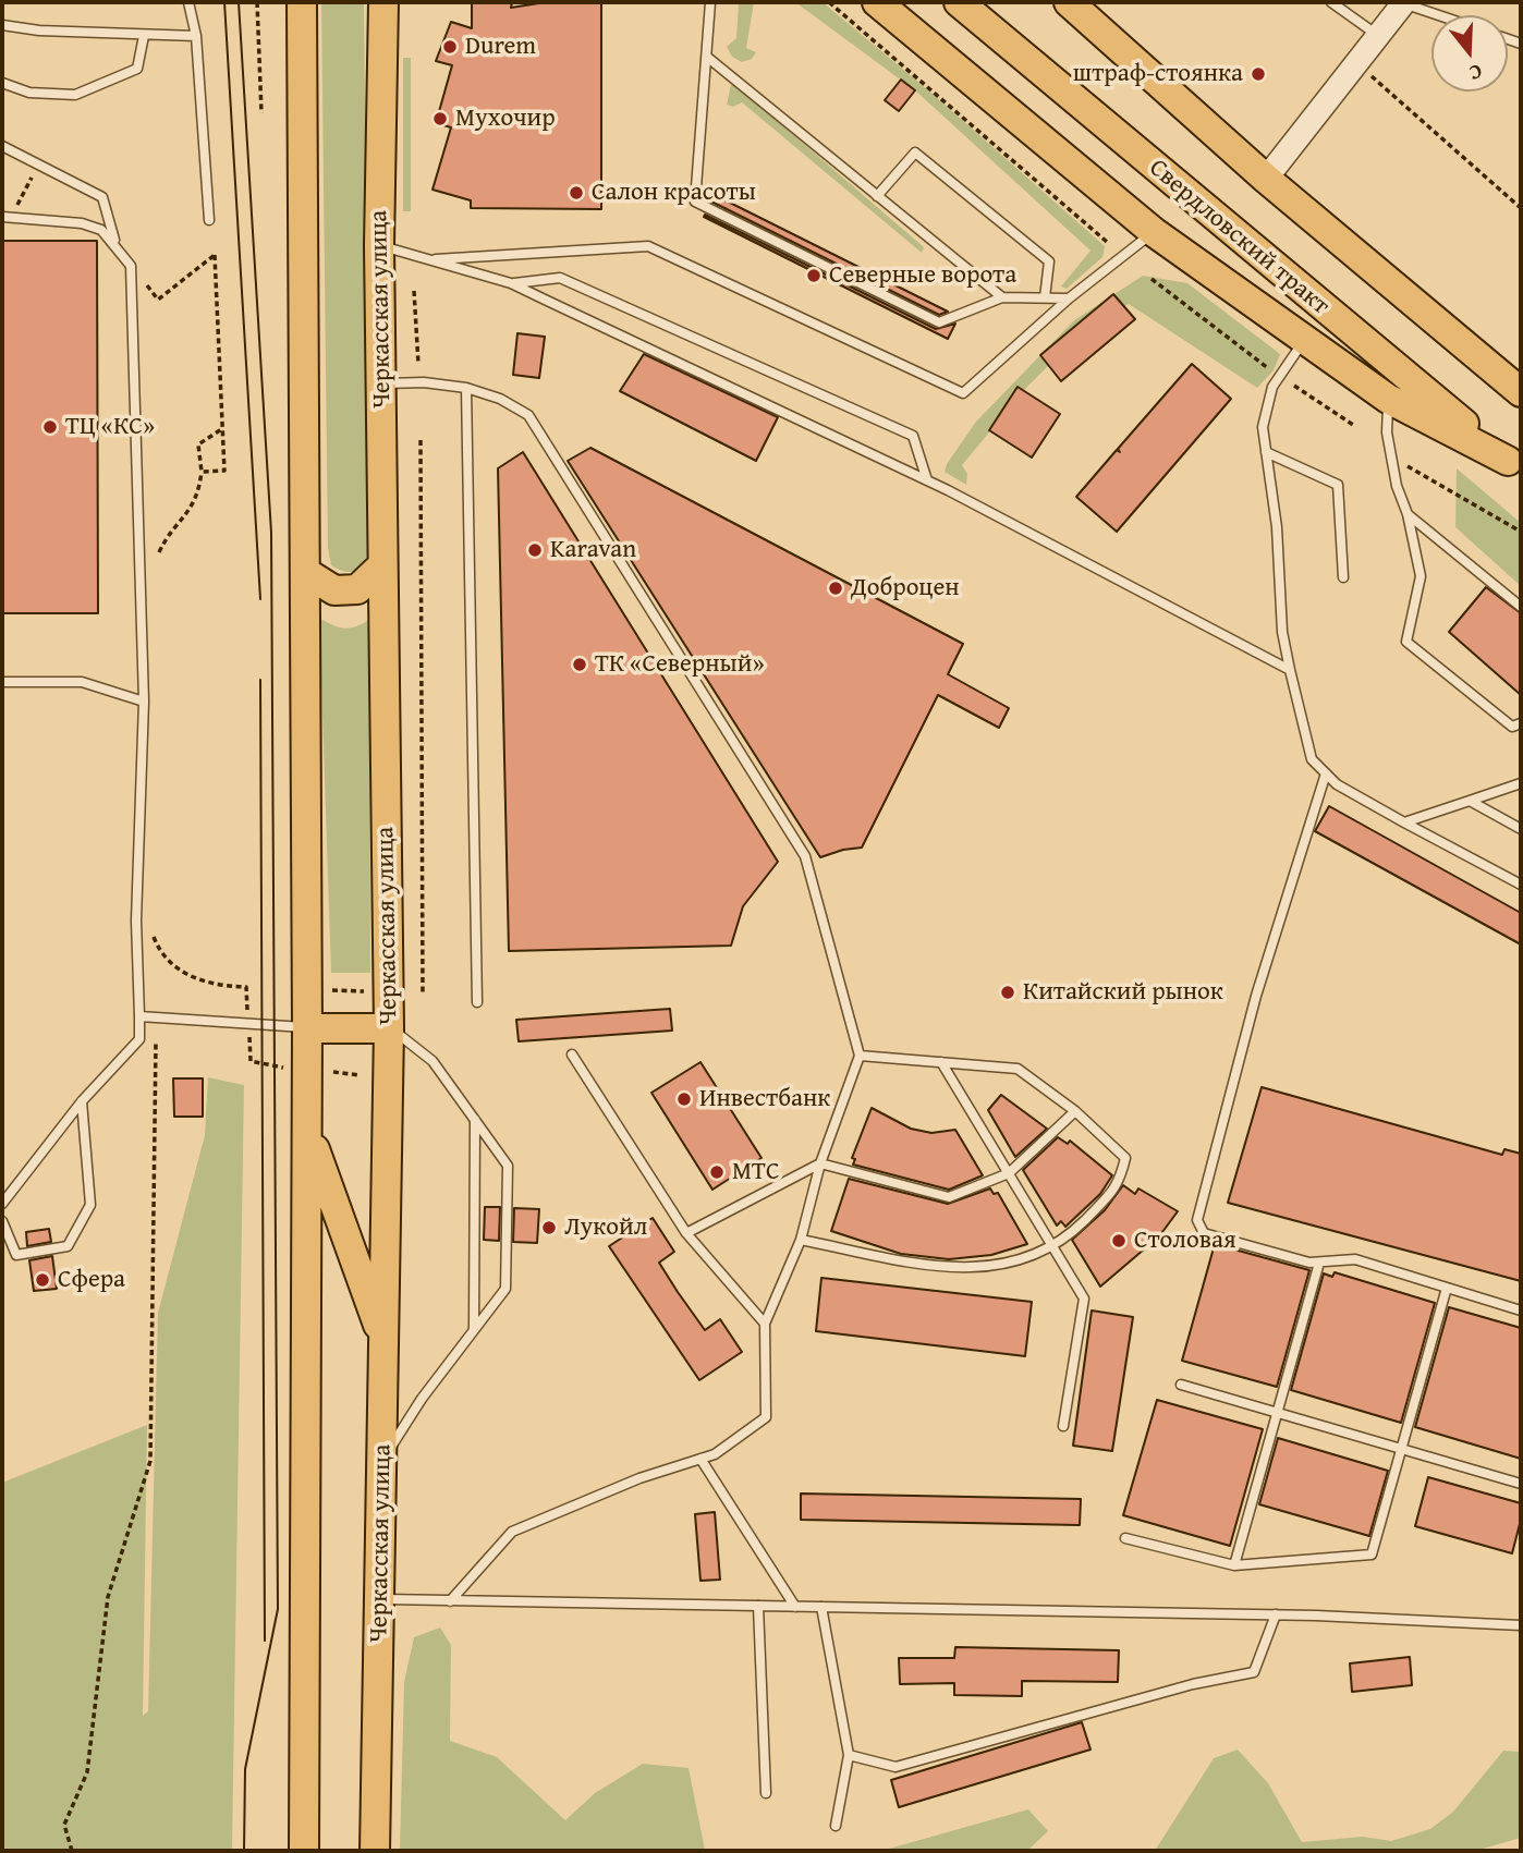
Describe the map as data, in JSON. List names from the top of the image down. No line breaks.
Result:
{"streets":{"main road":["Свердловский тракт","Черкасская улица"]},"places":["Durem","штраф-стоянка","Мухочир","Салон красоты","Северные ворота","ТЦ «КС»","Karavan","Доброцен","ТК «Северный»","Китайский рынок","Инвестбанк","МТС","Лукойл","Столовая","Сфера"],"north":"bottom"}
